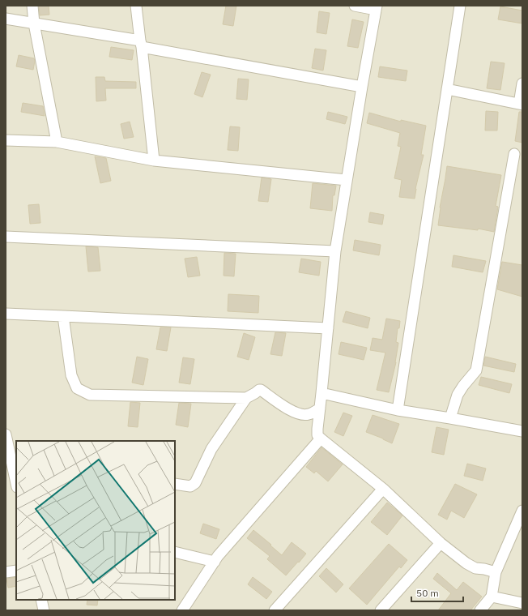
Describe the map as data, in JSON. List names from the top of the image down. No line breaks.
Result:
{"scale_bar":"50 m"}
